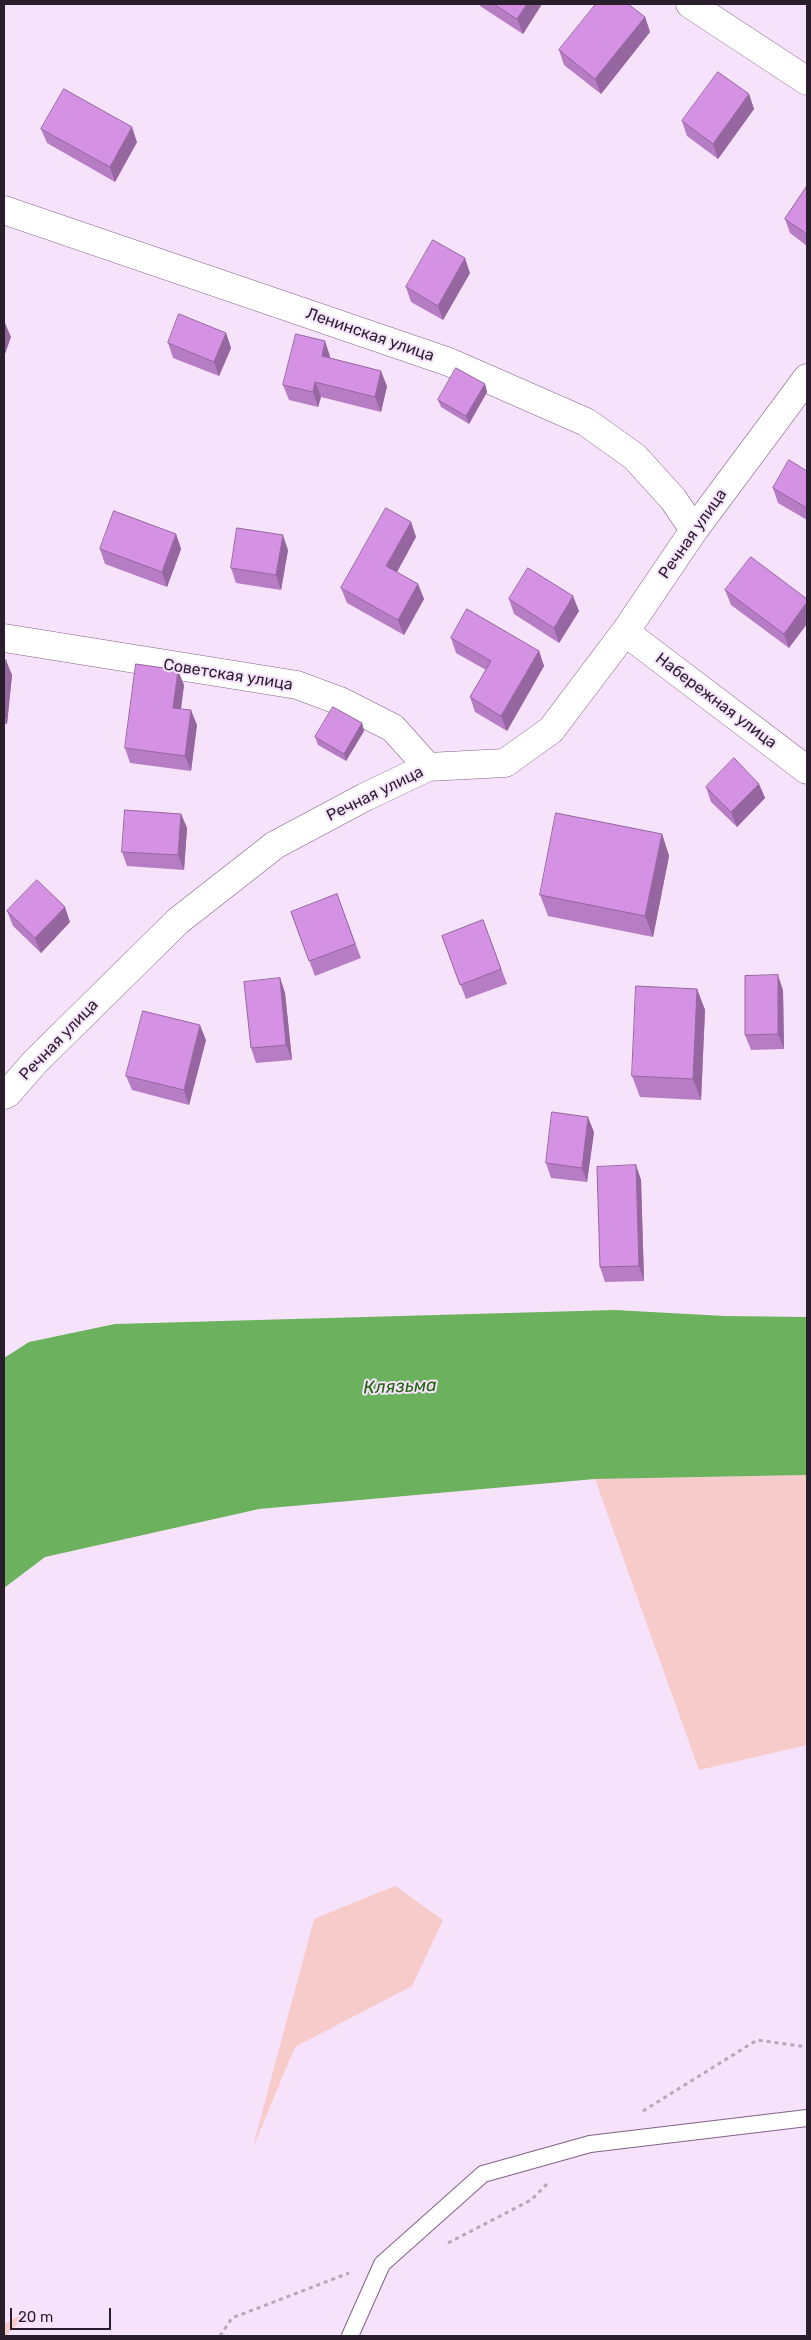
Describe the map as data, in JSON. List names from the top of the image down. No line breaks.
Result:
{"streets":{"street":["Ленинская улица","Речная улица","Советская улица","Набережная улица"]},"crossings":[["Ленинская улица","Речная улица"],["Речная улица","Советская улица"],["Речная улица","Набережная улица"]],"water":["Клязьма"],"scale_bar":"20 m"}
